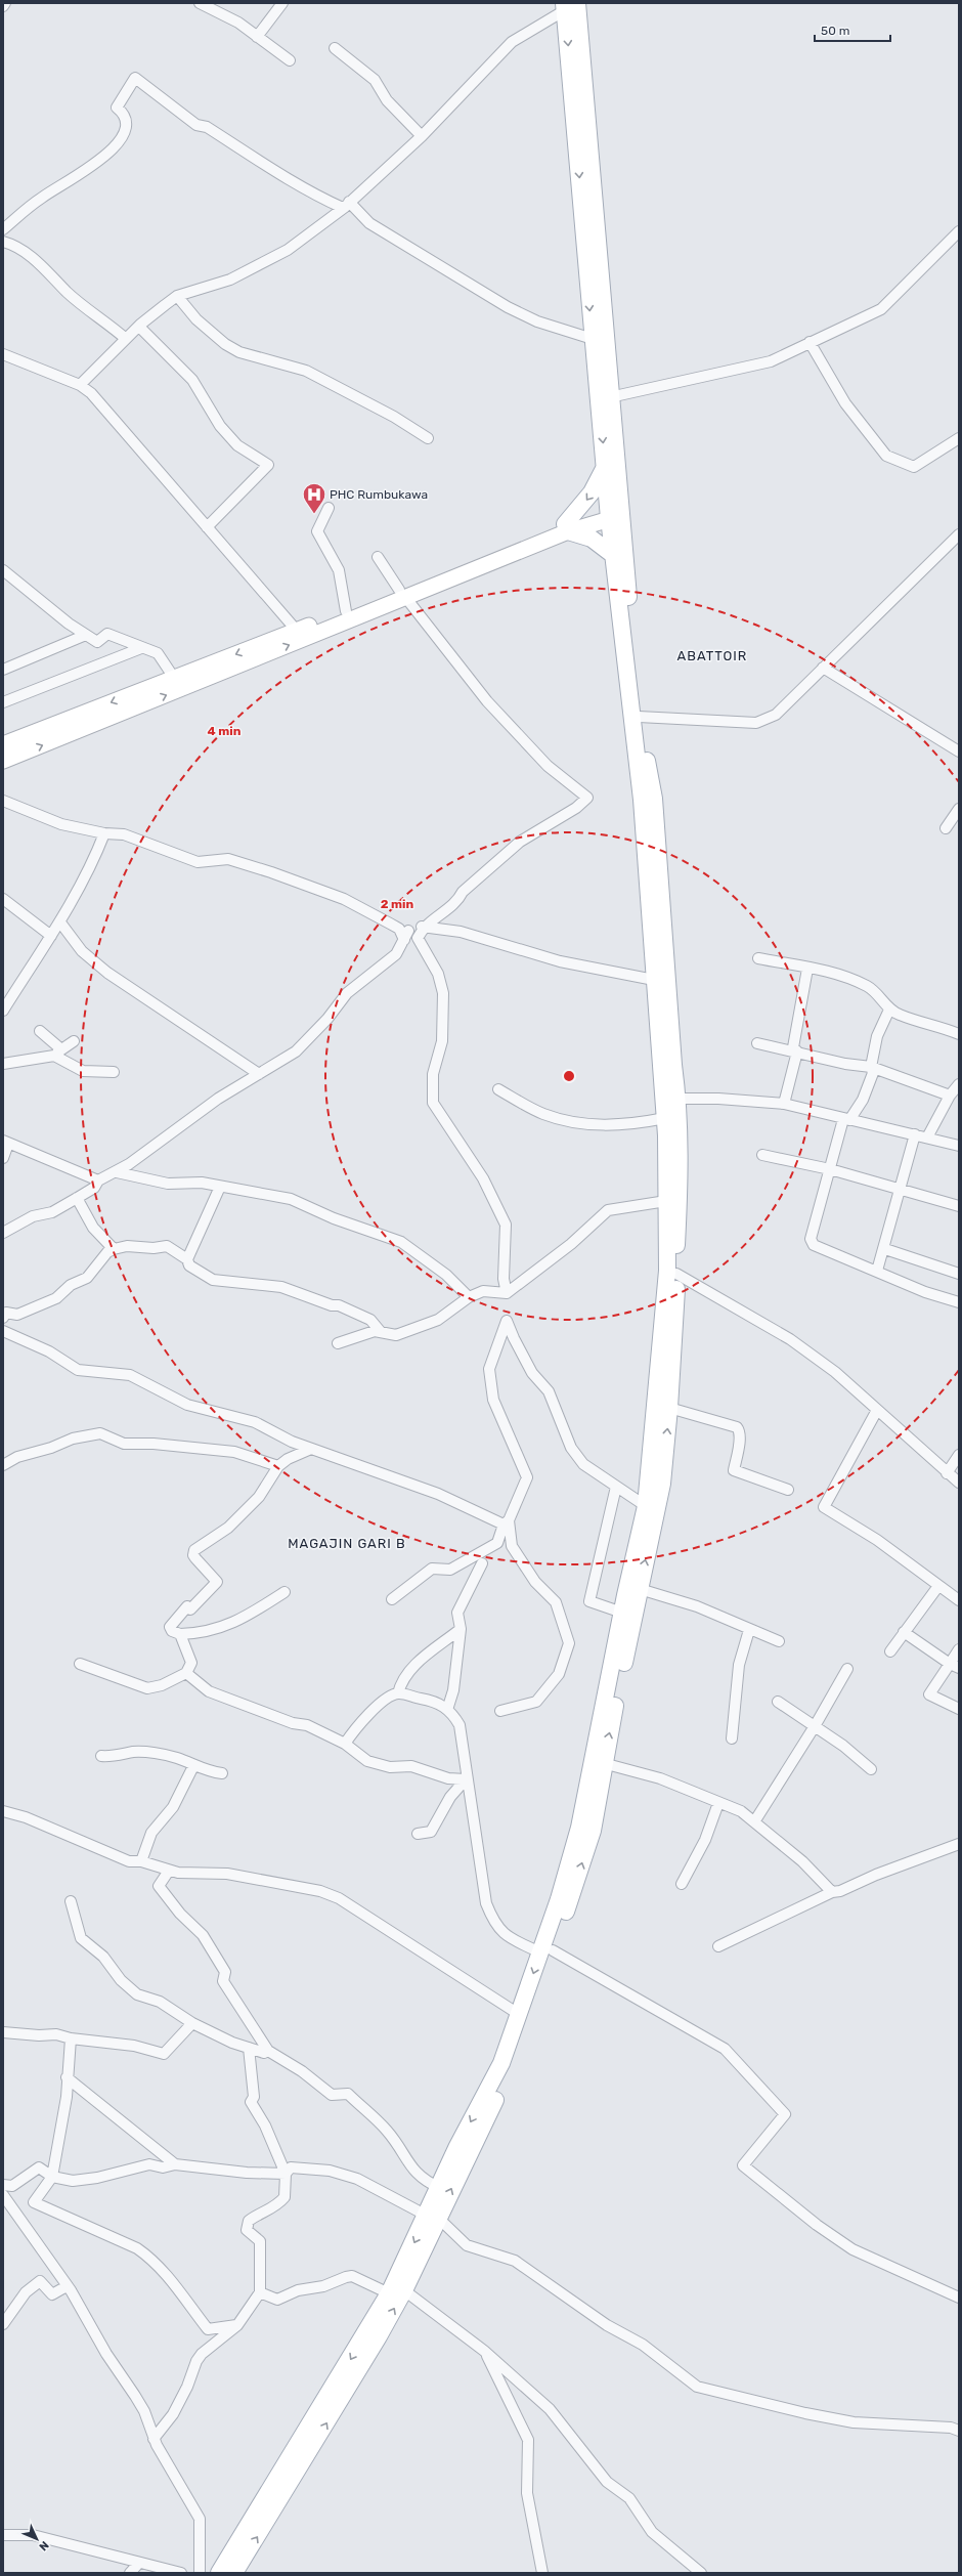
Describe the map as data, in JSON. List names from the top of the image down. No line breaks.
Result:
{"districts":["ABATTOIR","MAGAJIN GARI B"],"places":{"hospital":["PHC Rumbukawa"]},"scale_bar":"50 m","north":"bottom right","rings":["4 min","2 min"]}
